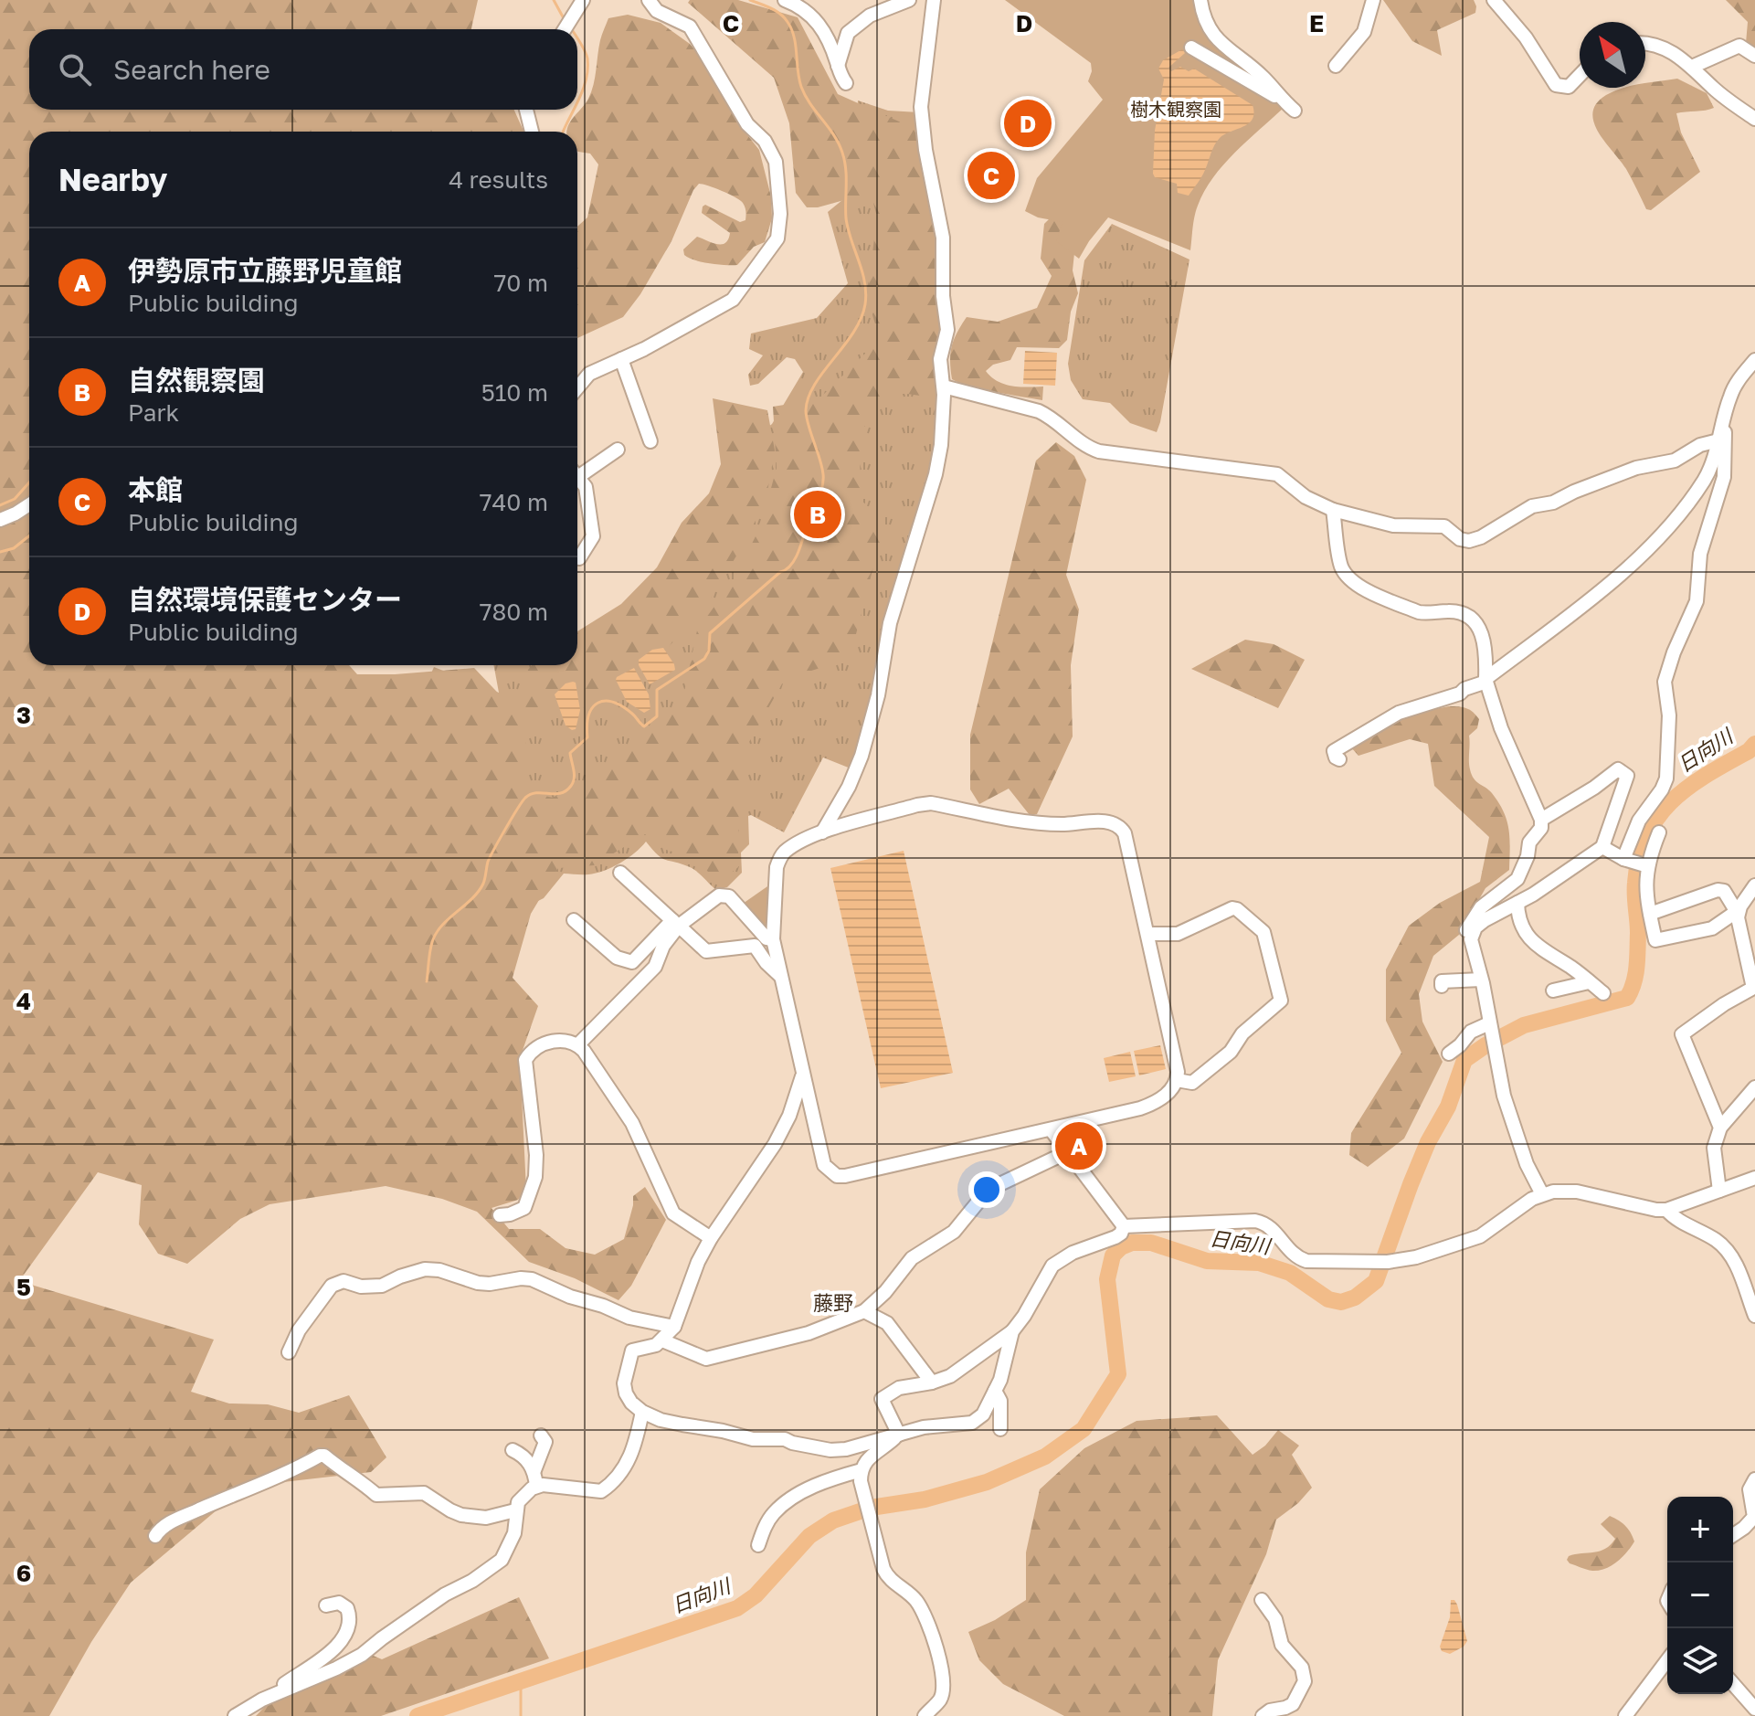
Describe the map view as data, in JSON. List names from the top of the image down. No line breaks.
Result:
{"districts":["藤野"],"water":["日向川"],"parks":["樹木観察園"],"north":"top left","page":{"search":"Search here","pins":["D","C","B","A"],"heading":["Nearby","4 results"],"list":[{"mark":"A","name":"伊勢原市立藤野児童館","note":"Public building","value":"70 m"},{"mark":"B","name":"自然観察園","note":"Park","value":"510 m"},{"mark":"C","name":"本館","note":"Public building","value":"740 m"},{"mark":"D","name":"自然環境保護センター","note":"Public building","value":"780 m"}],"map_buttons":["+","−"]},"grid":{"columns":["C","D","E"],"rows":["3","4","5","6"]}}
